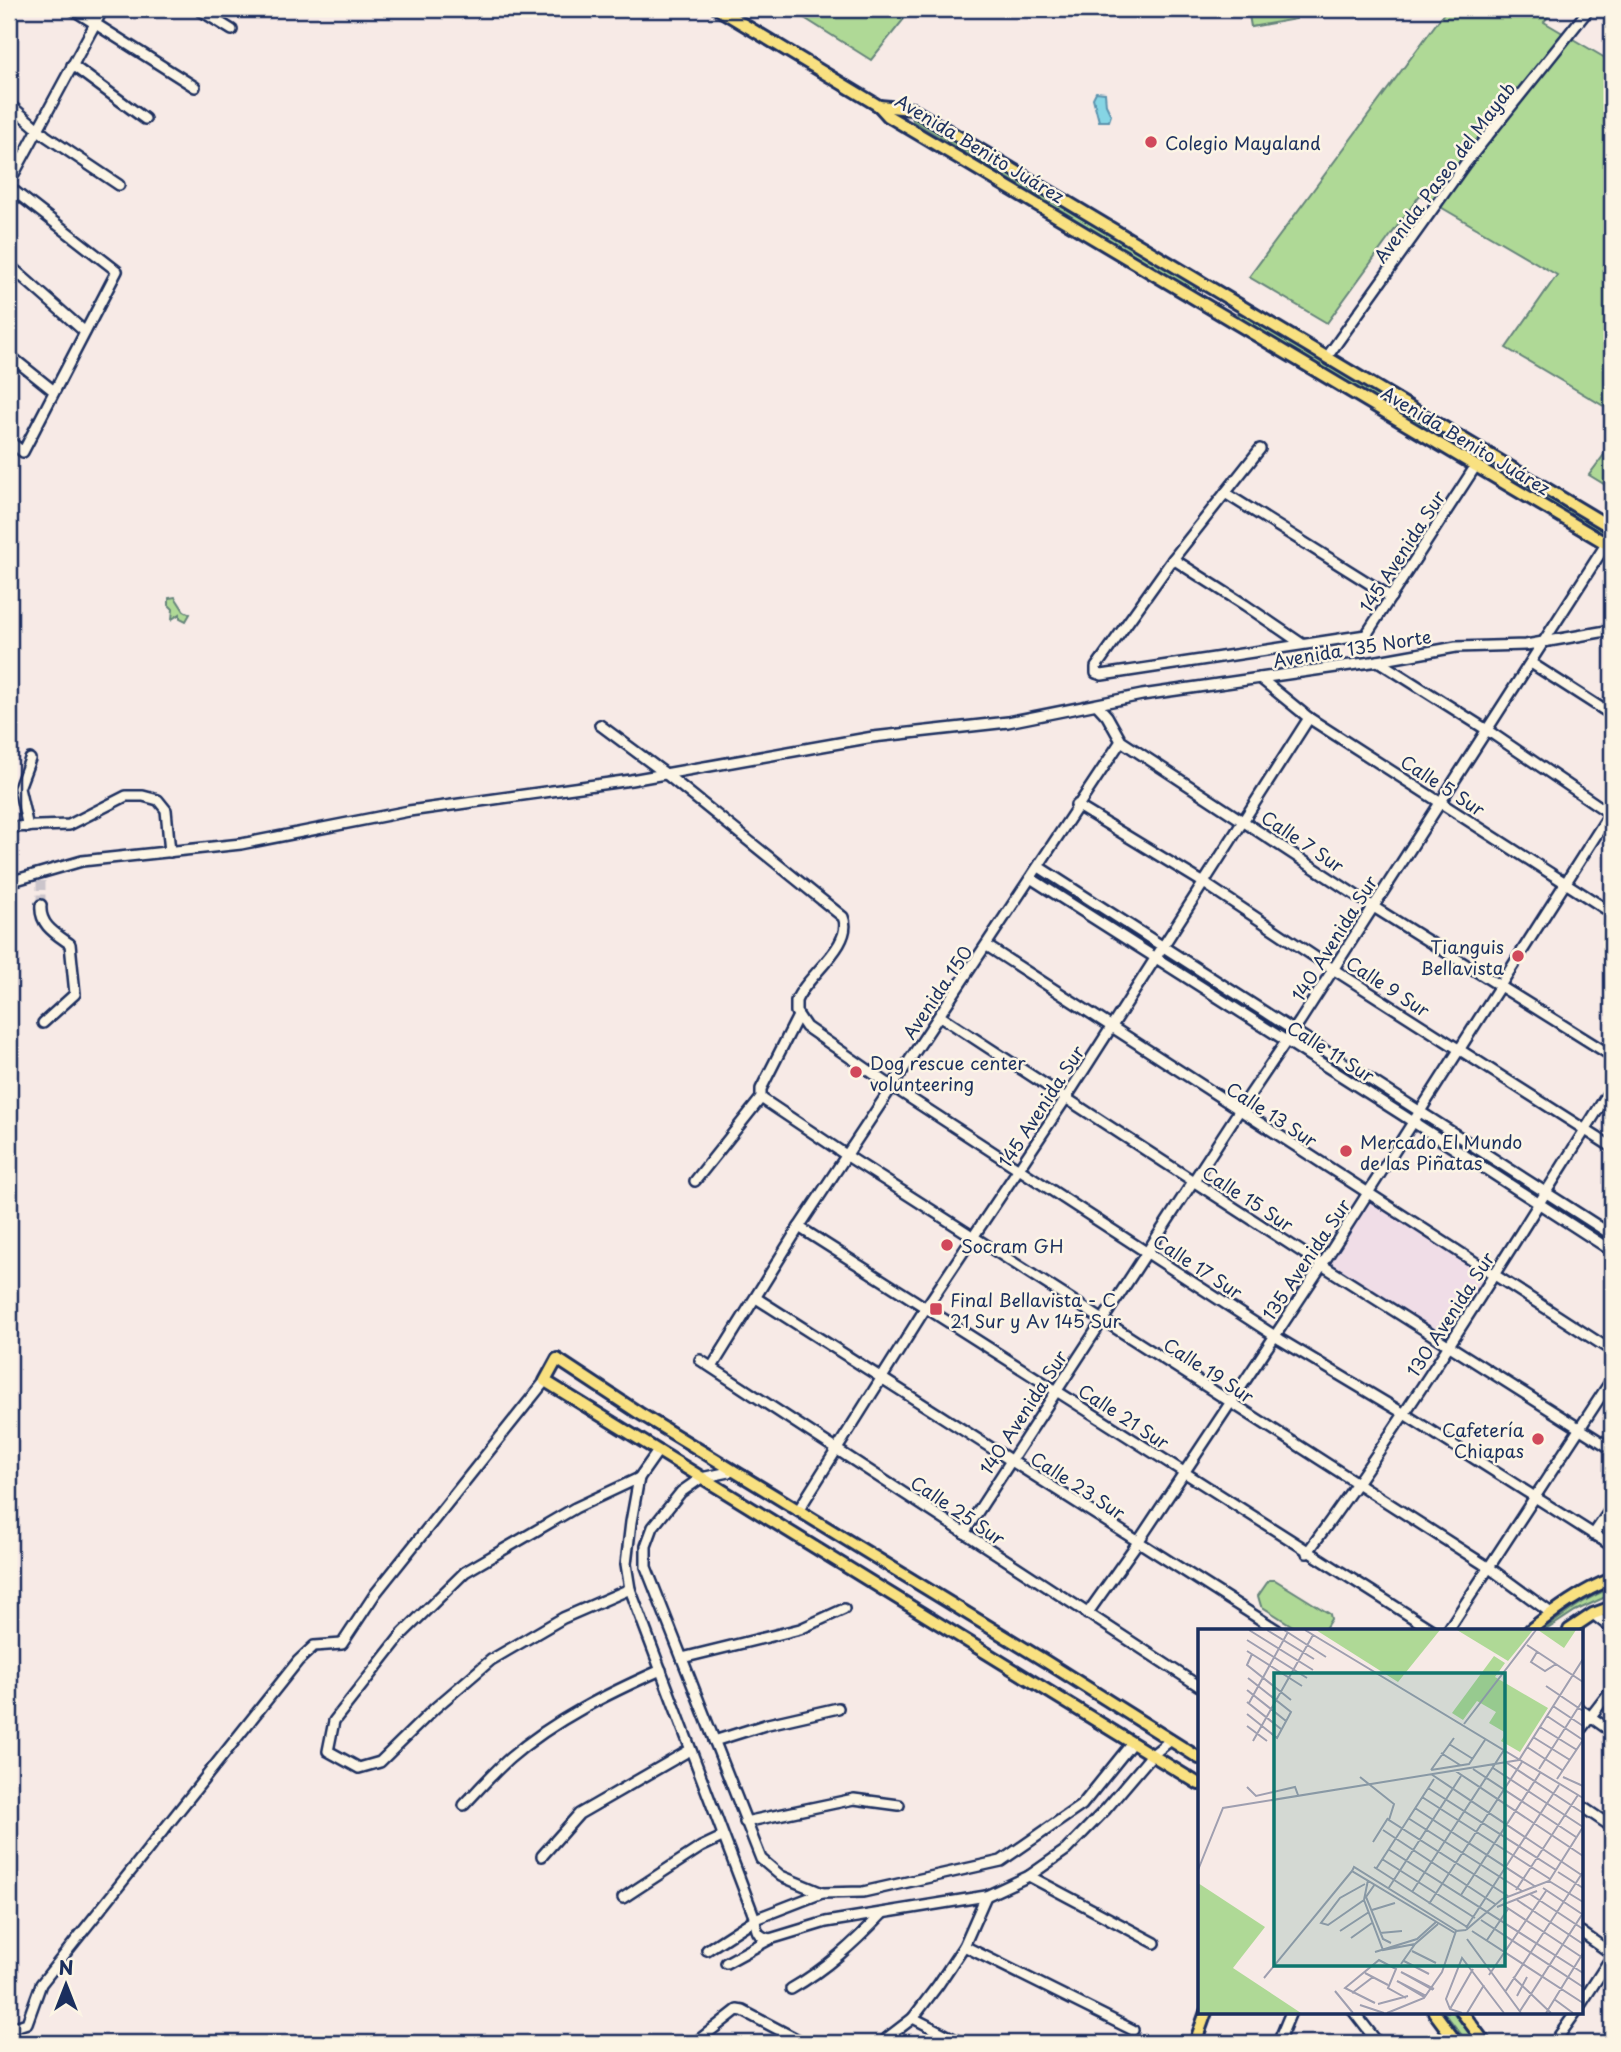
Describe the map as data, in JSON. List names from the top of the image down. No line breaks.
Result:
{"streets":{"main road":["Avenida Benito Juárez"],"street":["Avenida Paseo del Mayab","145 Avenida Sur","Avenida 135 Norte","Calle 5 Sur","Calle 7 Sur","140 Avenida Sur","Calle 9 Sur","Avenida 150","Calle 11 Sur","Calle 13 Sur","Calle 15 Sur","135 Avenida Sur","Calle 17 Sur","130 Avenida Sur","Calle 19 Sur","Calle 21 Sur","Calle 23 Sur","Calle 25 Sur"]},"crossings":[["Avenida Benito Juárez","Avenida Paseo del Mayab"],["Avenida Benito Juárez","145 Avenida Sur"],["Avenida Benito Juárez","140 Avenida Sur"],["145 Avenida Sur","Calle 5 Sur"],["145 Avenida Sur","Calle 7 Sur"],["145 Avenida Sur","Calle 9 Sur"],["145 Avenida Sur","Calle 11 Sur"],["145 Avenida Sur","Calle 13 Sur"],["145 Avenida Sur","Calle 15 Sur"],["145 Avenida Sur","Calle 17 Sur"],["145 Avenida Sur","Calle 19 Sur"],["145 Avenida Sur","Calle 21 Sur"],["145 Avenida Sur","Calle 23 Sur"],["145 Avenida Sur","Calle 25 Sur"],["Avenida 135 Norte","Calle 5 Sur"],["Avenida 135 Norte","Calle 7 Sur"],["Avenida 135 Norte","140 Avenida Sur"],["Calle 5 Sur","140 Avenida Sur"],["Calle 5 Sur","135 Avenida Sur"],["Calle 7 Sur","140 Avenida Sur"],["Calle 7 Sur","Avenida 150"],["Calle 7 Sur","135 Avenida Sur"],["140 Avenida Sur","Calle 9 Sur"],["140 Avenida Sur","Calle 11 Sur"],["140 Avenida Sur","Calle 13 Sur"],["140 Avenida Sur","Calle 15 Sur"],["140 Avenida Sur","Calle 17 Sur"],["140 Avenida Sur","Calle 19 Sur"],["140 Avenida Sur","Calle 21 Sur"],["140 Avenida Sur","Calle 23 Sur"],["140 Avenida Sur","Calle 25 Sur"],["Calle 9 Sur","Avenida 150"],["Calle 9 Sur","135 Avenida Sur"],["Calle 9 Sur","130 Avenida Sur"],["Avenida 150","Calle 11 Sur"],["Avenida 150","Calle 13 Sur"],["Avenida 150","Calle 15 Sur"],["Avenida 150","Calle 17 Sur"],["Avenida 150","Calle 19 Sur"],["Avenida 150","Calle 21 Sur"],["Avenida 150","Calle 23 Sur"],["Avenida 150","Calle 25 Sur"],["Calle 11 Sur","135 Avenida Sur"],["Calle 11 Sur","130 Avenida Sur"],["Calle 13 Sur","135 Avenida Sur"],["Calle 13 Sur","130 Avenida Sur"],["Calle 15 Sur","135 Avenida Sur"],["Calle 15 Sur","130 Avenida Sur"],["135 Avenida Sur","Calle 17 Sur"],["135 Avenida Sur","Calle 19 Sur"],["135 Avenida Sur","Calle 21 Sur"],["135 Avenida Sur","Calle 23 Sur"],["135 Avenida Sur","Calle 25 Sur"],["Calle 17 Sur","130 Avenida Sur"],["130 Avenida Sur","Calle 19 Sur"],["130 Avenida Sur","Calle 21 Sur"]],"places":{"other":["Colegio Mayaland","Tianguis Bellavista","Dog rescue center volunteering","Mercado El Mundo de las Piñatas","Socram GH","Cafetería Chiapas"],"transit":["Final Bellavista - C 21 Sur y Av 145 Sur"]},"north":"top"}
